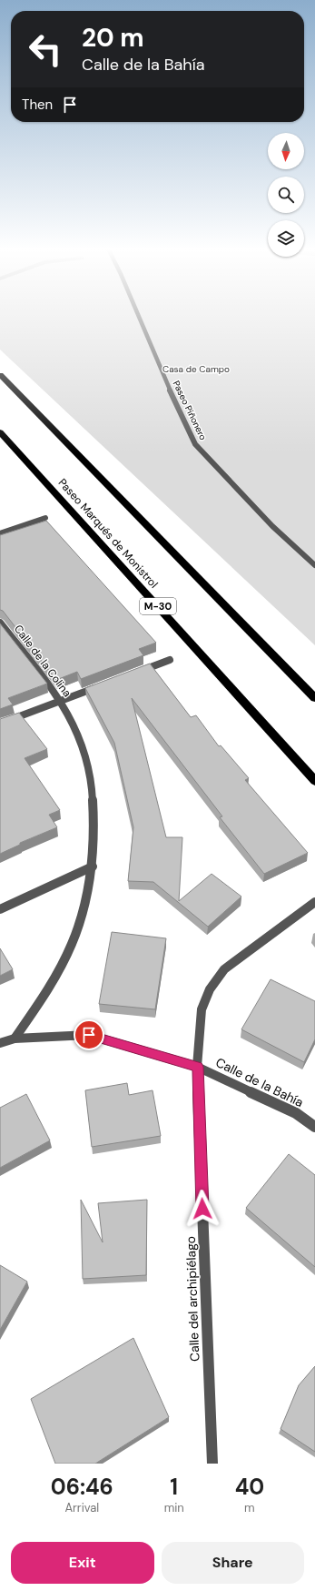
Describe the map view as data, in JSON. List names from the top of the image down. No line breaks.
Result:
{"streets":{"highway":["Paseo Marqués de Monistrol","M-30"],"street":["Paseo Piñonero","Calle de la Colina","Calle de la Bahía","Calle del archipiélago"]},"crossings":[["Calle de la Colina","Calle de la Bahía"],["Calle de la Bahía","Calle del archipiélago"]],"parks":["Casa de Campo"],"north":"bottom","page":{"turn":["20 m","Calle de la Bahía"],"then":"Then","eta":["06:46","Arrival","1","min","40","m"],"buttons":["Exit","Share"]}}
